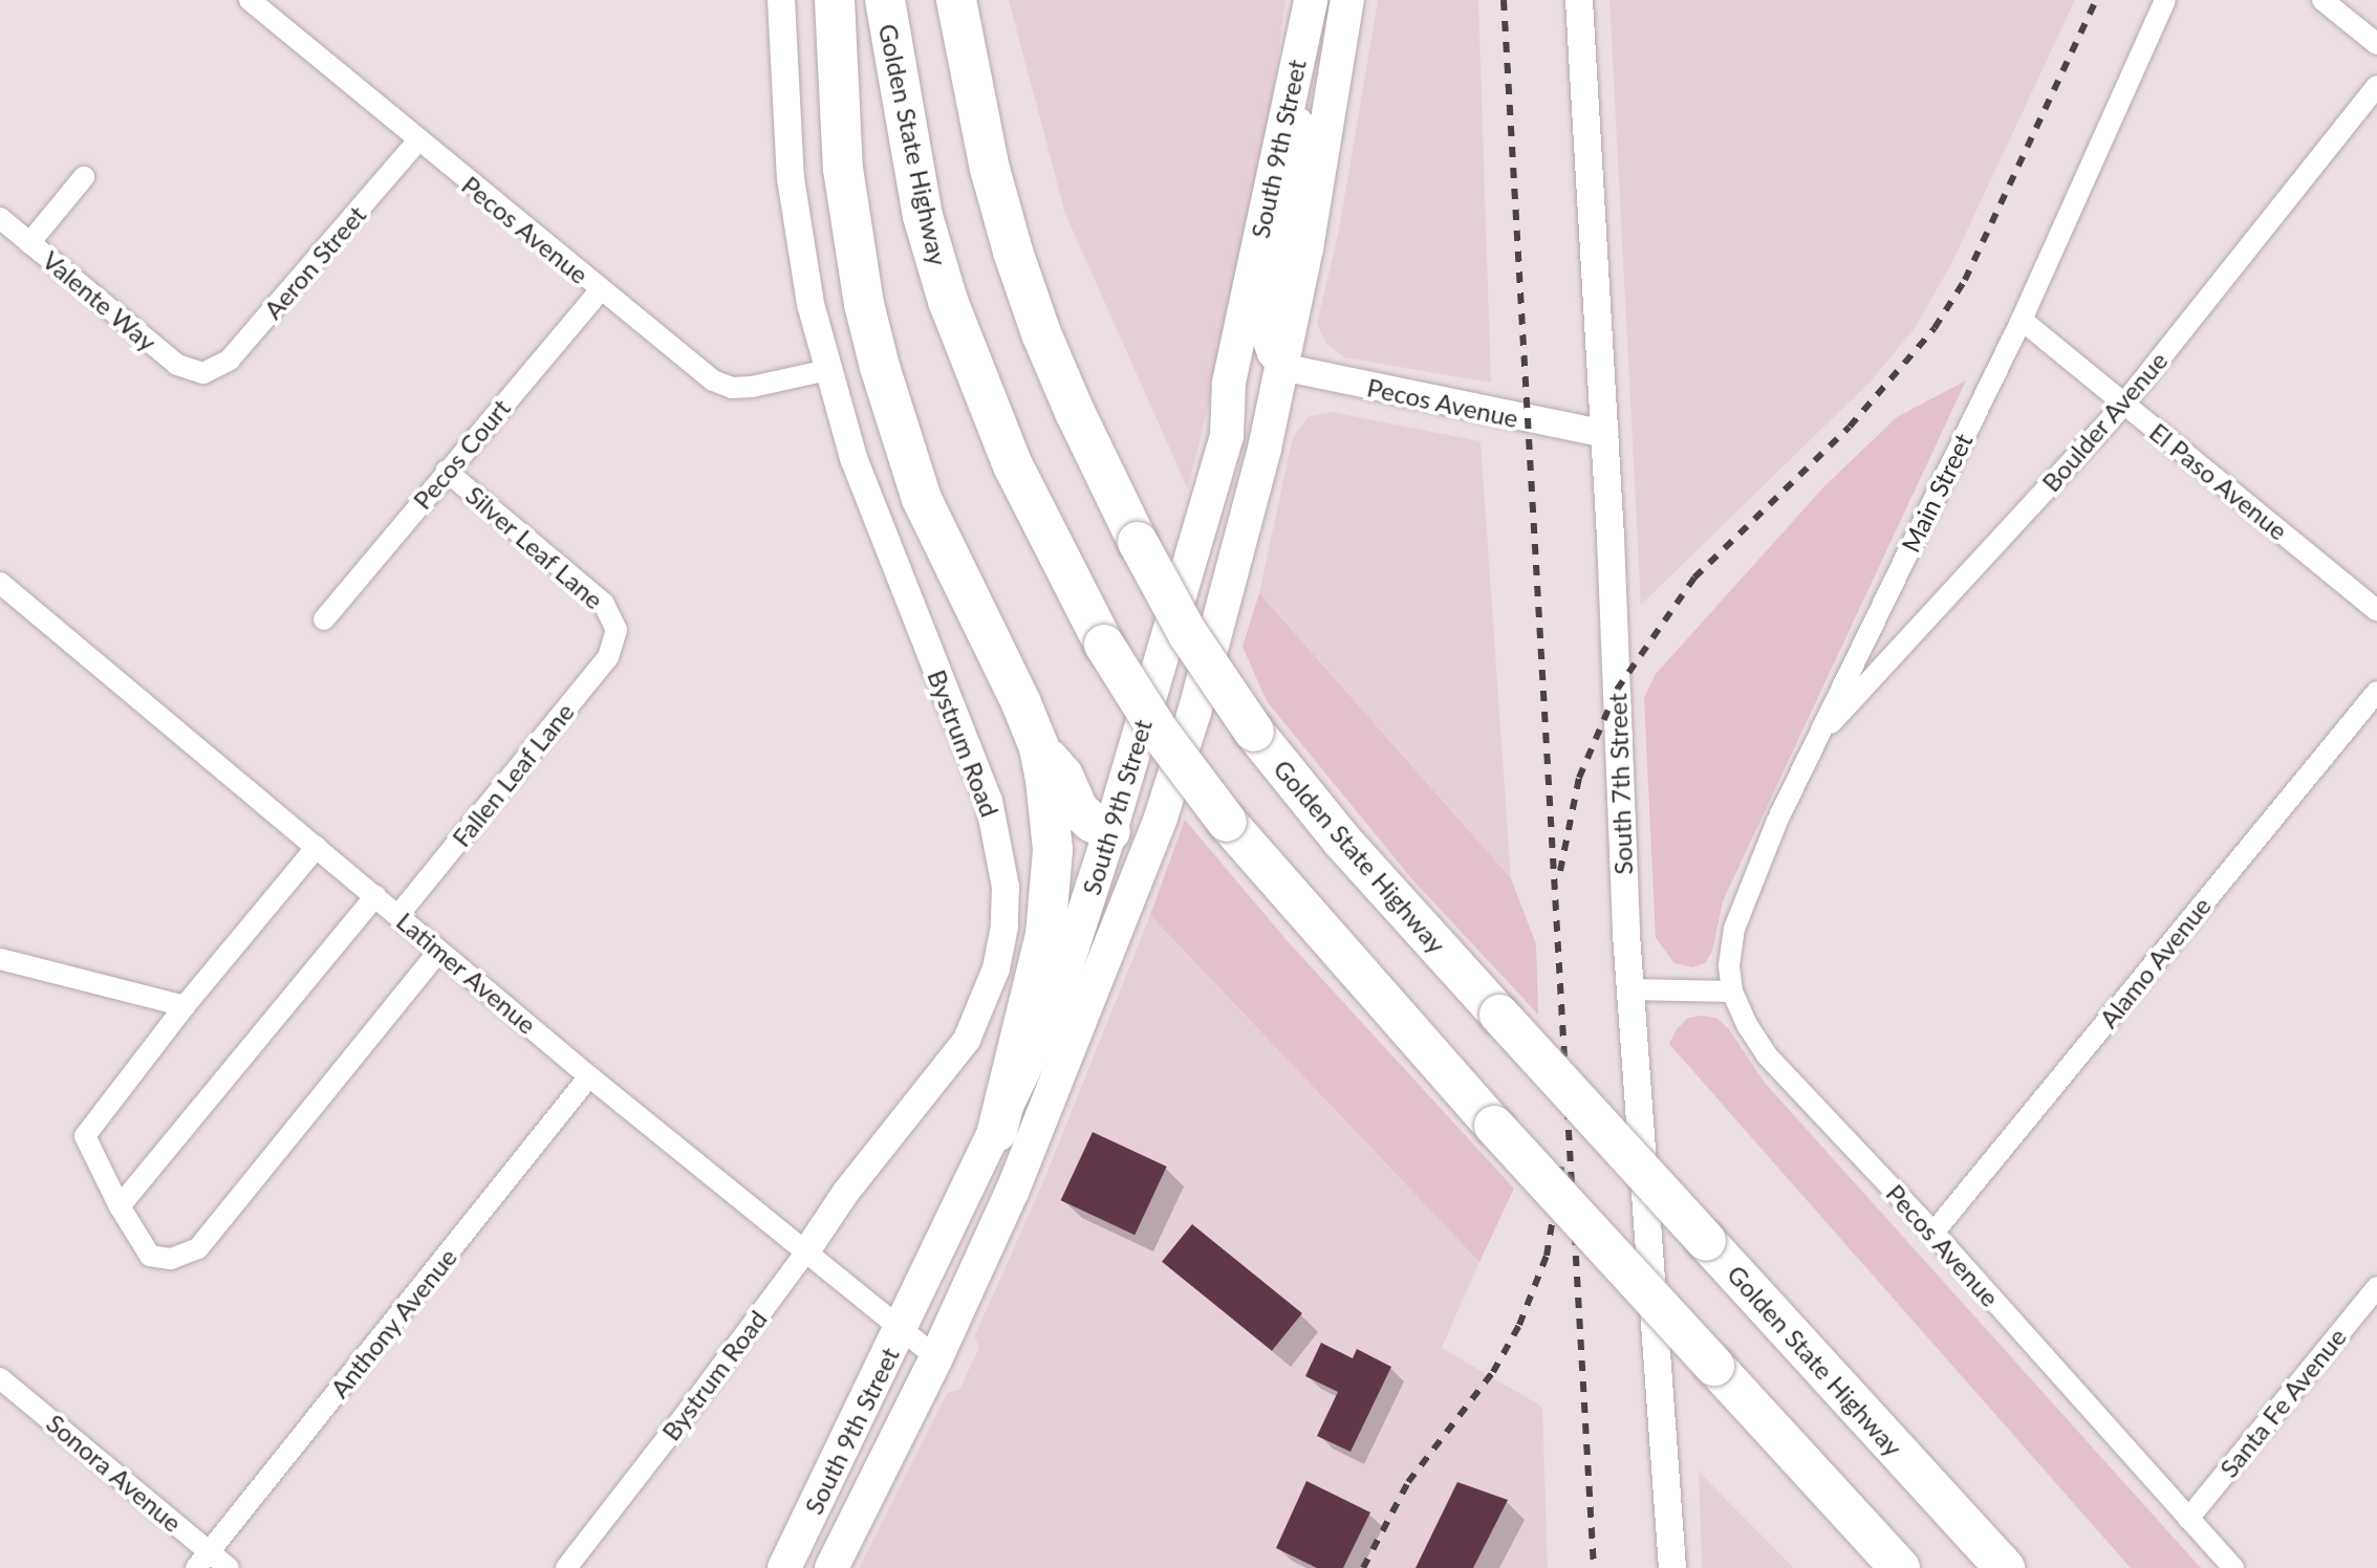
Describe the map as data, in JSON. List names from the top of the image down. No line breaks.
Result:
{"streets":{"highway":["Golden State Highway"],"main road":["South 9th Street"],"street":["Pecos Avenue","Aeron Street","Valente Way","Boulder Avenue","Pecos Court","El Paso Avenue","Main Street","Silver Leaf Lane","Bystrum Road","Fallen Leaf Lane","South 7th Street","Alamo Avenue","Latimer Avenue","Anthony Avenue","Santa Fe Avenue","Sonora Avenue"]},"crossings":[["South 9th Street","Pecos Avenue"],["South 9th Street","Latimer Avenue"],["Pecos Avenue","Aeron Street"],["Pecos Avenue","Pecos Court"],["Pecos Avenue","Main Street"],["Pecos Avenue","Bystrum Road"],["Pecos Avenue","South 7th Street"],["Pecos Avenue","Alamo Avenue"],["Pecos Avenue","Santa Fe Avenue"],["Aeron Street","Valente Way"],["Boulder Avenue","El Paso Avenue"],["Boulder Avenue","Main Street"],["Pecos Court","Silver Leaf Lane"],["El Paso Avenue","Main Street"],["Silver Leaf Lane","Fallen Leaf Lane"],["Bystrum Road","Latimer Avenue"],["Fallen Leaf Lane","Latimer Avenue"],["Latimer Avenue","Anthony Avenue"],["Anthony Avenue","Sonora Avenue"]]}
